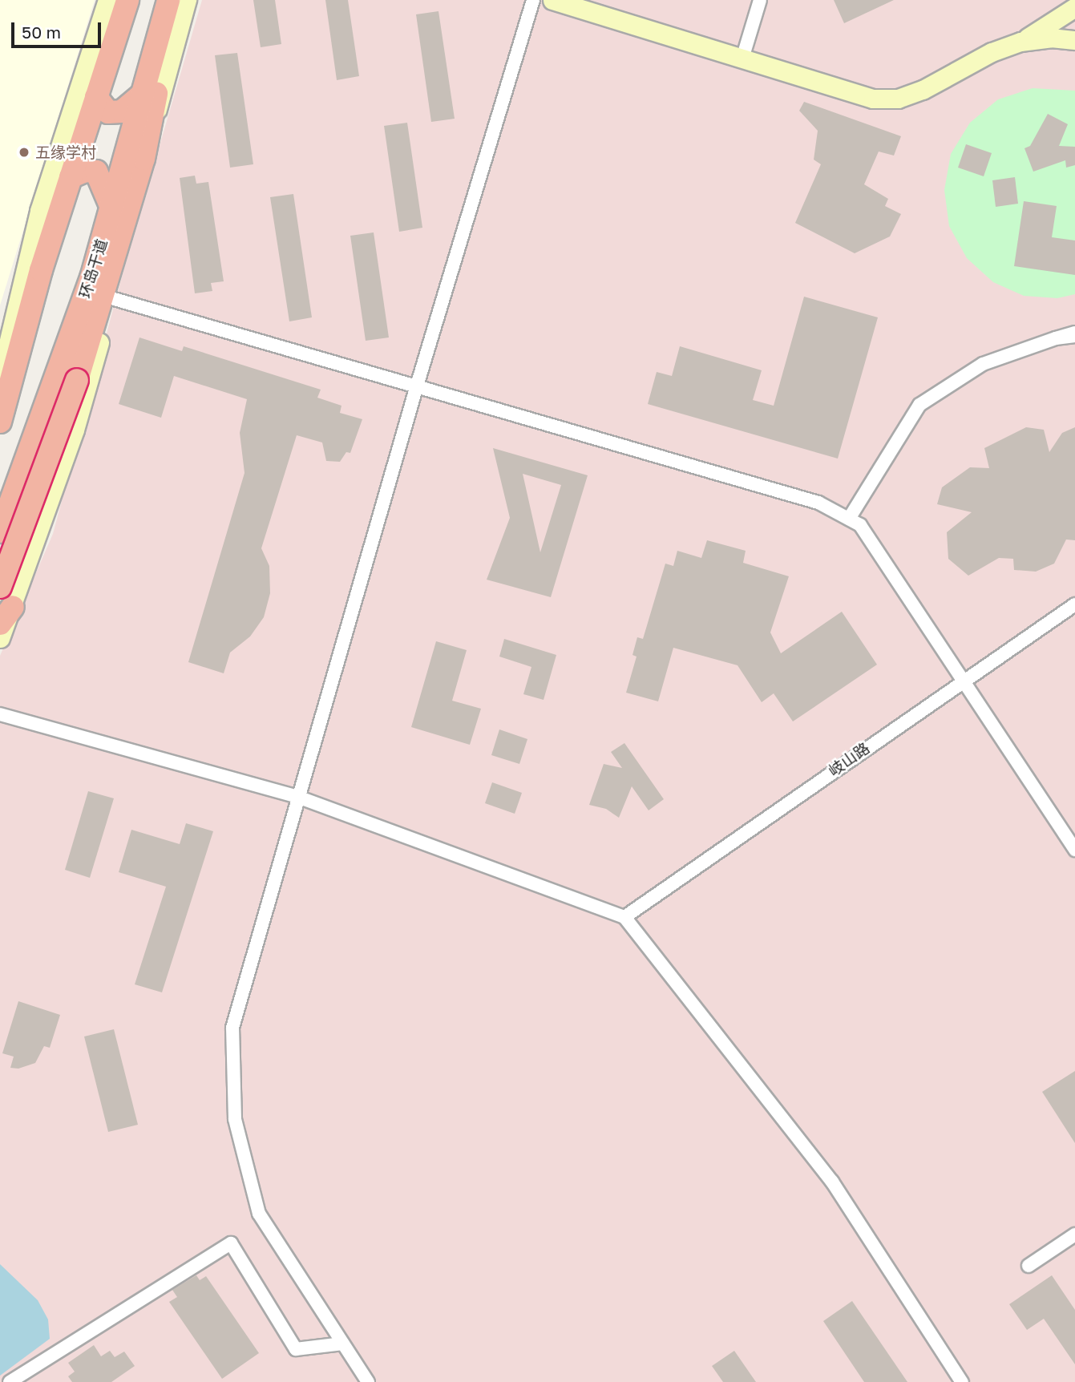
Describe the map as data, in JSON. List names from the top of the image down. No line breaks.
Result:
{"streets":{"highway":["环岛干道"],"street":["岐山路"]},"places":["五缘学村"],"scale_bar":"50 m"}
